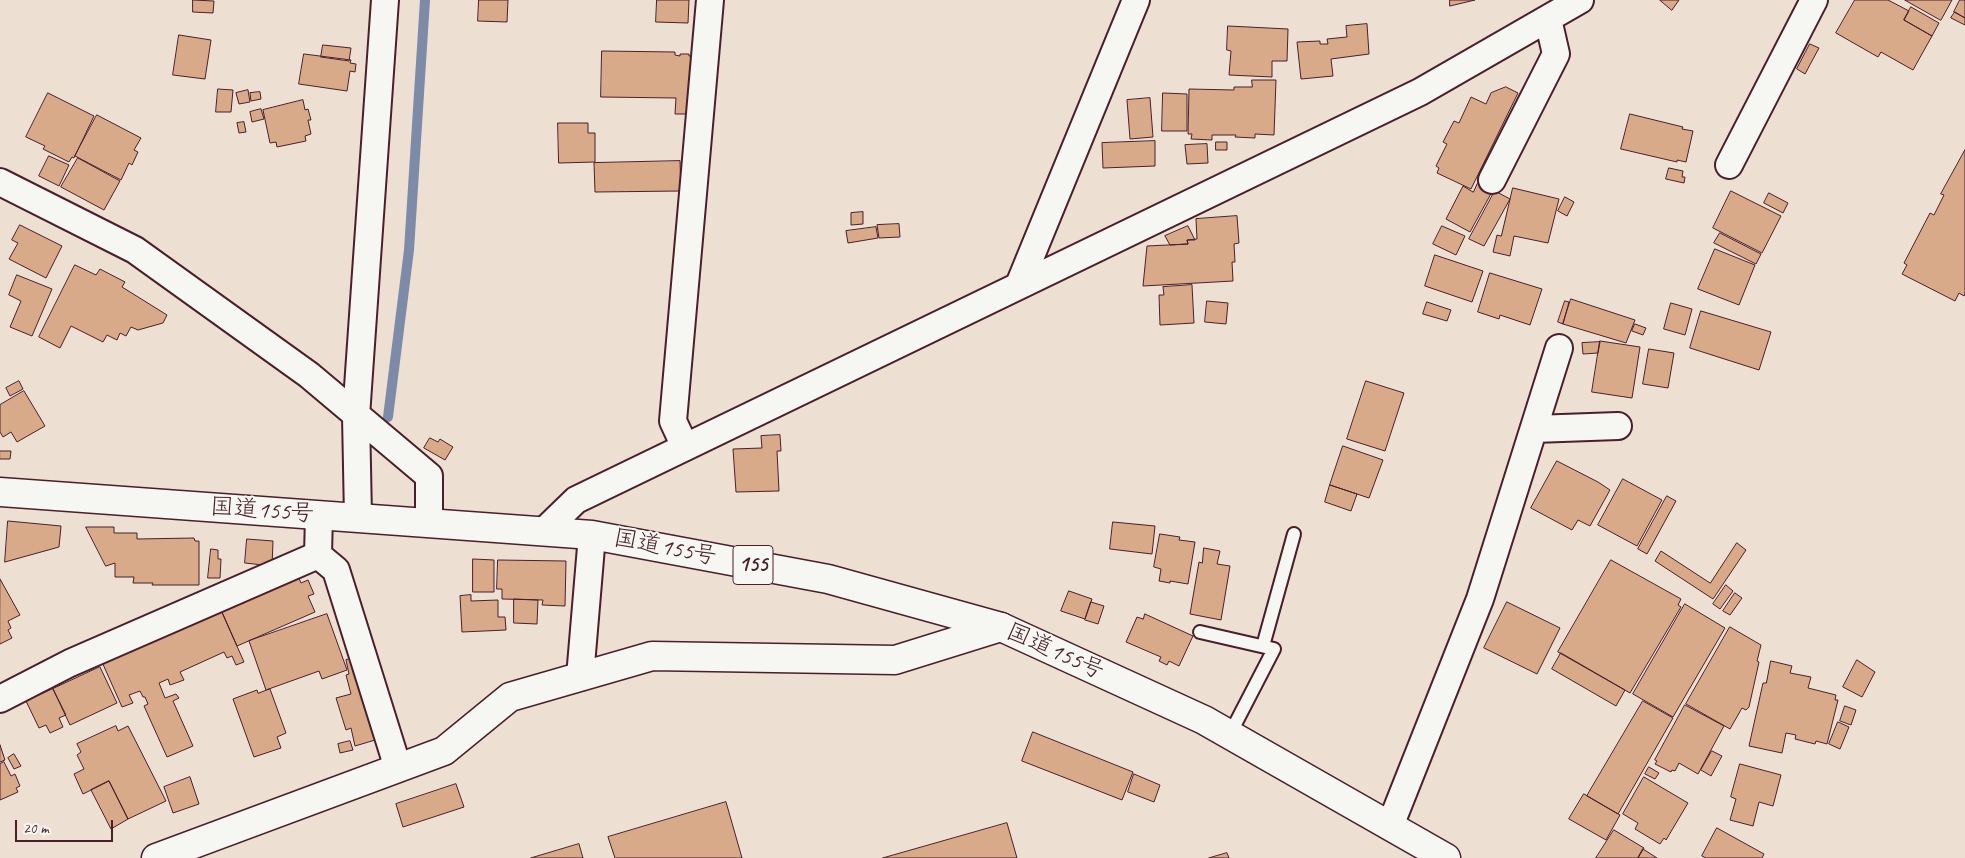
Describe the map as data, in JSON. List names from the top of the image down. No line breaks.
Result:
{"streets":{"main road":["国道155号","155"]},"scale_bar":"20 m"}
